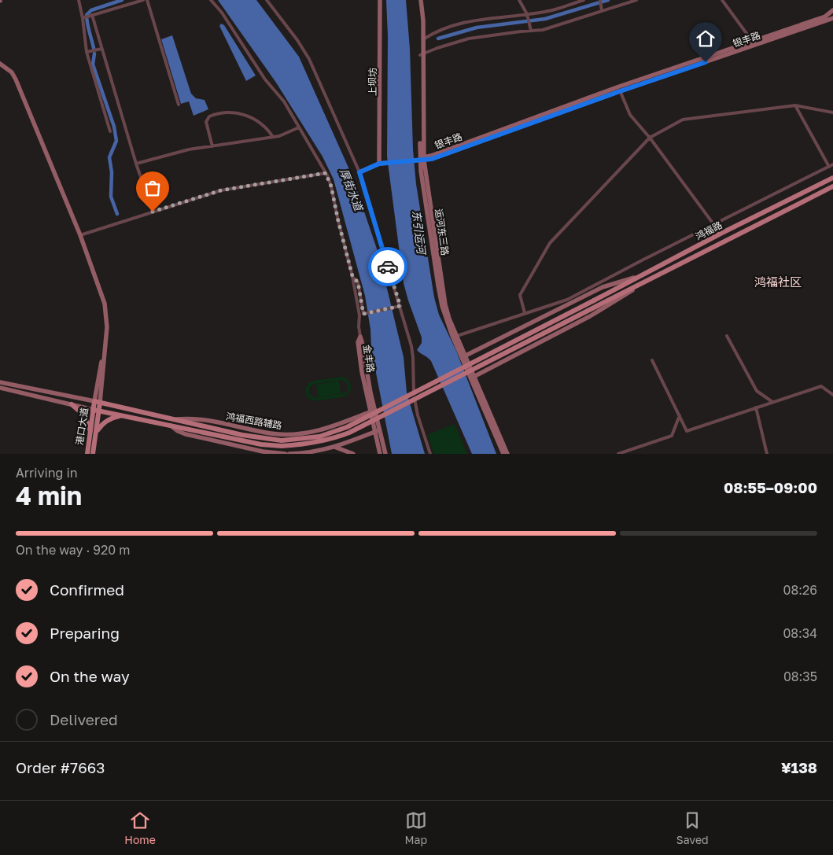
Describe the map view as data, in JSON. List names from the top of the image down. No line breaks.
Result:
{"streets":{"main road":["鸿福路","港口大道"],"street":["银丰路","上坝坊","运河东三路","金丰路","鸿福西路辅路"]},"crossings":[["银丰路","上坝坊"],["银丰路","运河东三路"],["金丰路","鸿福西路辅路"]],"districts":["鸿福社区"],"water":["厚街水道","东引运河"],"page":{"heading":["4 min","Arriving in","08:55–09:00"],"panel":["Order #7663","¥138"],"bar":"On the way · 920 m","list":[["Confirmed","08:26"],["Preparing","08:34"],["On the way","08:35"],"Delivered"],"tabs":["Home","Map","Saved"]}}
